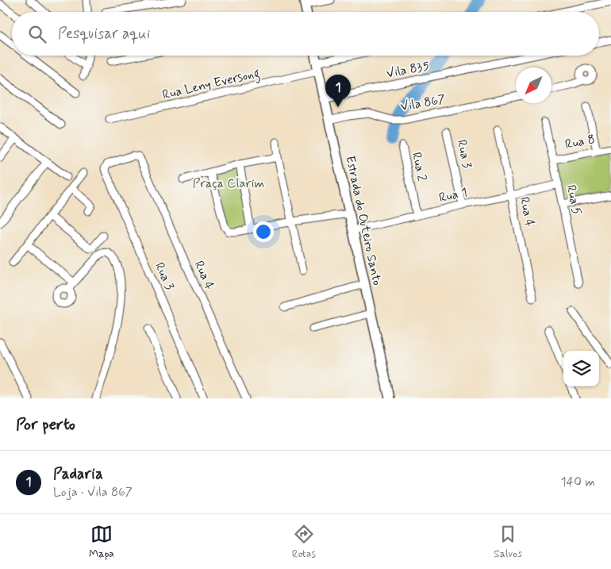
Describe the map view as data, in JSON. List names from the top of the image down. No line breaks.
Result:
{"streets":{"street":["Vila 835","Rua Leny Eversong","Vila 867","Rua 8","Rua 3","Rua 2","Rua 1","Rua 5","Rua 4","Estrada do Outeiro Santo"]},"crossings":[["Vila 835","Estrada do Outeiro Santo"],["Rua Leny Eversong","Estrada do Outeiro Santo"],["Vila 867","Estrada do Outeiro Santo"],["Rua 8","Rua 5"],["Rua 3","Rua 1"],["Rua 3","Rua 4"],["Rua 2","Rua 1"],["Rua 1","Rua 5"],["Rua 1","Rua 4"],["Rua 1","Estrada do Outeiro Santo"]],"parks":["Praça Clarim"],"north":"bottom left","page":{"search":"Pesquisar aqui","pins":"1","heading":"Por perto","list":[{"mark":"1","name":"Padaria","note":"Loja · Vila 867","value":"140 m"}],"nav":["Mapa","Rotas","Salvos"]}}
